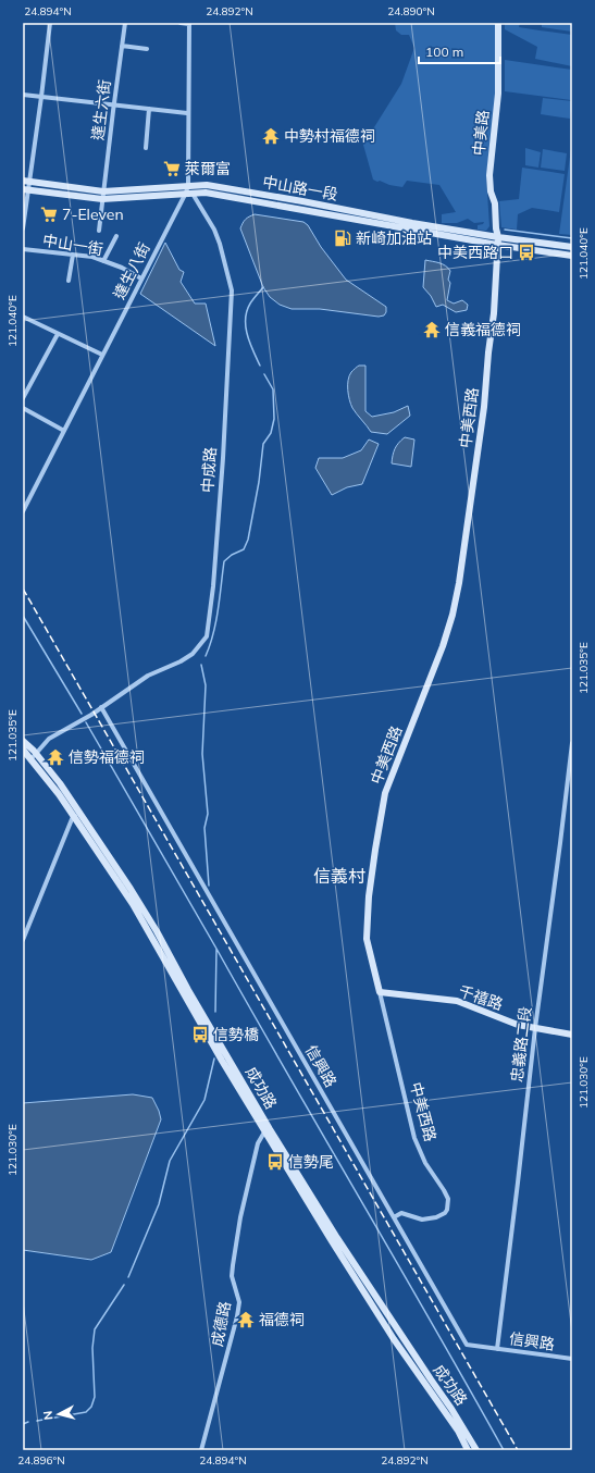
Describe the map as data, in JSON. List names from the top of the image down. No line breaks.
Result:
{"streets":{"street":["達生六街","中美路","中山路一段","中山一街","達生八街","中美西路","中成路","千禧路","忠義路二段","信興路","成功路","成德路"]},"crossings":[["達生六街","中山路一段"],["中美路","中山路一段"],["中美路","中美西路"],["中山路一段","達生八街"],["中山路一段","中美西路"],["中山路一段","中成路"],["中山一街","達生八街"],["達生八街","中成路"],["中美西路","千禧路"],["中美西路","信興路"],["中成路","信興路"],["中成路","成功路"],["千禧路","忠義路二段"],["忠義路二段","信興路"],["成功路","成德路"]],"districts":["信義村"],"places":{"temple":["中勢村福德祠","信義福德祠","信勢福德祠","福德祠"],"supermarket":["萊爾富","7-Eleven"],"fuel station":["新崎加油站"],"bus stop":["中美西路口","信勢橋","信勢尾"]},"scale_bar":"100 m","north":"left","coordinates":["24.894°N","24.892°N","24.890°N","121.040°E","121.035°E","121.030°E","24.896°N"]}
